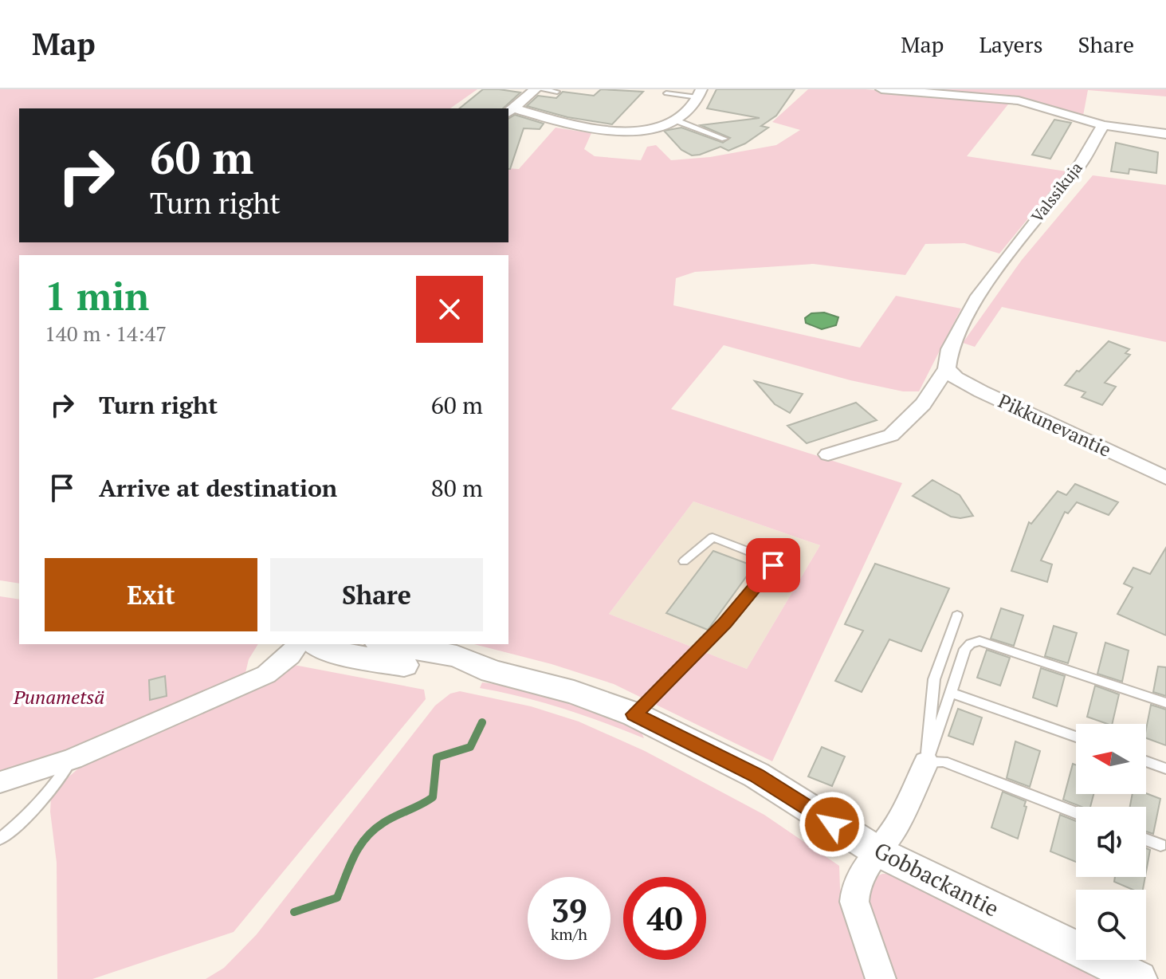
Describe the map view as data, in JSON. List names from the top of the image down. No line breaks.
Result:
{"streets":{"street":["Valssikuja","Pikkunevantie","Gobbackantie"]},"crossings":[["Valssikuja","Pikkunevantie"]],"parks":["Punametsä"],"north":"left","page":{"header":"Map","nav":["Map","Layers","Share"],"turn":["60 m","Turn right"],"heading":["1 min","140 m · 14:47"],"list":[{"name":"Turn right","value":"60 m"},{"name":"Arrive at destination","value":"80 m"}],"buttons":["Exit","Share"],"speed":"39 km/h","limit":"40"}}
